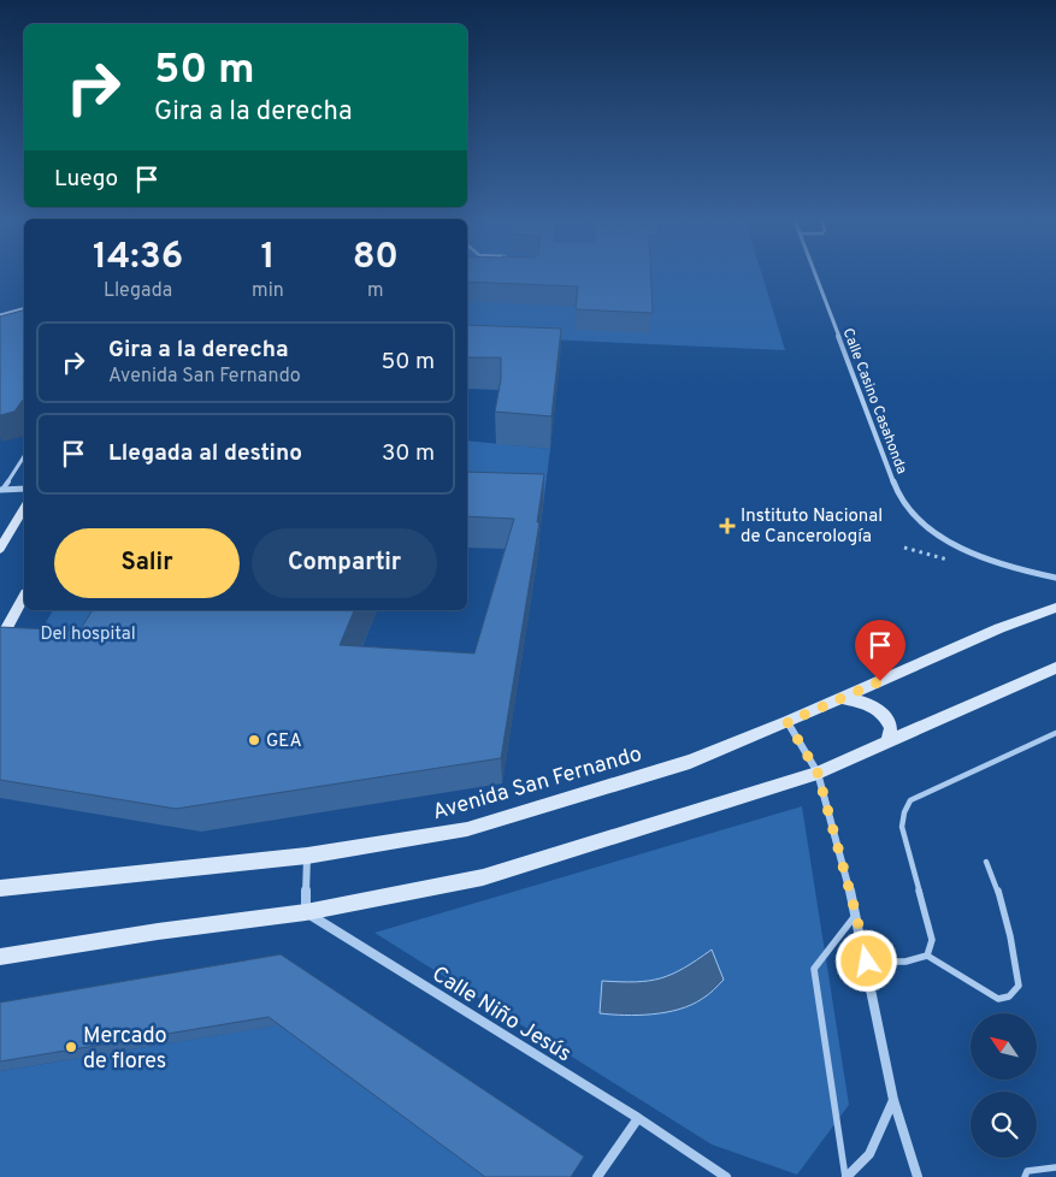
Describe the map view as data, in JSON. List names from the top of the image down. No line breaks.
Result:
{"streets":{"main road":["Avenida San Fernando"],"street":["Calle Casino Casahonda","Calle Niño Jesús"]},"parks":["Del hospital"],"places":{"health":["Instituto Nacional de Cancerología"],"other":["GEA","Mercado de flores"]},"north":"top left","page":{"turn":["50 m","Gira a la derecha"],"then":"Luego","eta":["14:36","Llegada","1","min","80","m"],"list":[{"name":"Gira a la derecha","note":"Avenida San Fernando","value":"50 m"},{"name":"Llegada al destino","value":"30 m"}],"buttons":["Salir","Compartir"]}}
